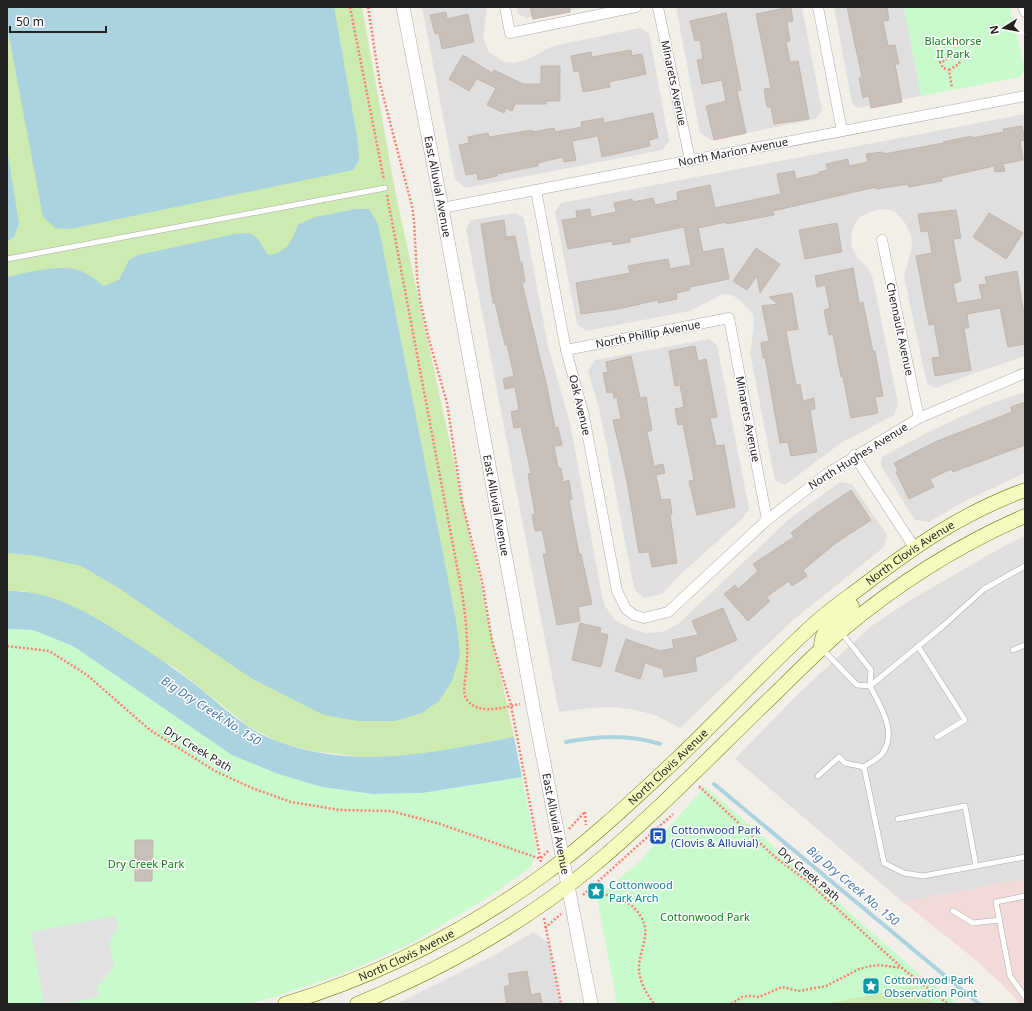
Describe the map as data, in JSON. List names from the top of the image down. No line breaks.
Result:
{"streets":{"main road":["North Clovis Avenue"],"street":["Minarets Avenue","North Marion Avenue","East Alluvial Avenue","Chennault Avenue","North Phillip Avenue","Oak Avenue","North Hughes Avenue"],"path":["Dry Creek Path"]},"crossings":[["Minarets Avenue","North Marion Avenue"],["Minarets Avenue","North Phillip Avenue"],["Minarets Avenue","North Hughes Avenue"],["North Marion Avenue","East Alluvial Avenue"],["North Marion Avenue","Oak Avenue"],["East Alluvial Avenue","North Clovis Avenue"],["Chennault Avenue","North Hughes Avenue"],["North Phillip Avenue","Oak Avenue"],["Oak Avenue","North Hughes Avenue"]],"water":["Big Dry Creek No. 150"],"parks":["Blackhorse II Park","Dry Creek Park","Cottonwood Park"],"places":{"bus stop":["Cottonwood Park (Clovis & Alluvial)"],"place":["Cottonwood Park Arch","Cottonwood Park Observation Point"]},"scale_bar":"50 m","north":"left"}
